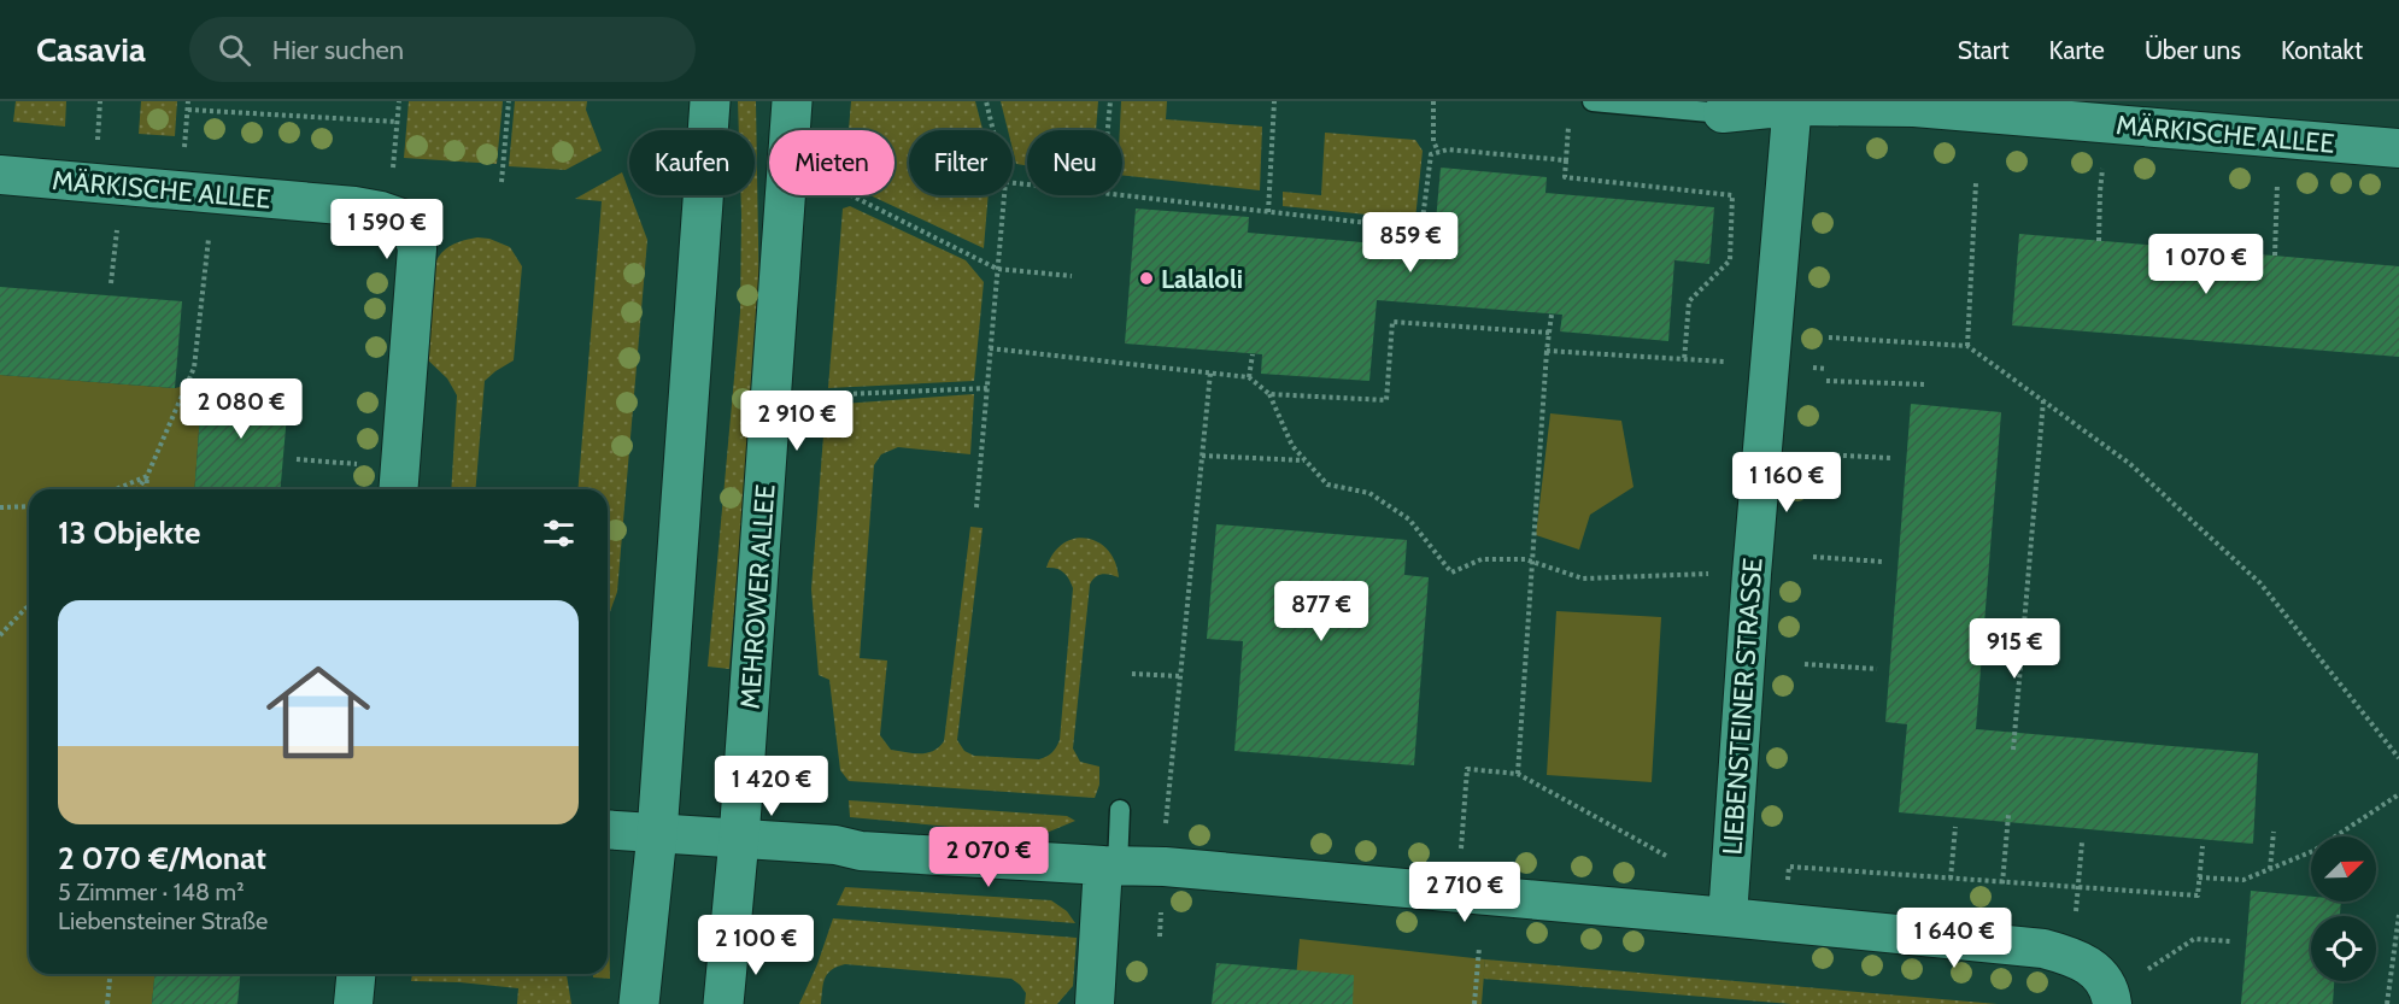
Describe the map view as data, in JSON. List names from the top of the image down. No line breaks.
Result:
{"streets":{"main road":["MEHROWER ALLEE"],"street":["MÄRKISCHE ALLEE","LIEBENSTEINER STRASSE"]},"crossings":[["MÄRKISCHE ALLEE","LIEBENSTEINER STRASSE"]],"places":["Lalaloli"],"north":"top right","page":{"header":"Casavia","search":"Hier suchen","nav":["Start","Karte","Über uns","Kontakt"],"chip":["Kaufen","Mieten","Filter","Neu"],"price":["1 590 €","859 €","1 070 €","2 080 €","2 910 €","1 160 €","877 €","915 €","1 420 €","2 070 €","2 710 €","1 640 €","2 100 €"],"heading":"13 Objekte","list":[{"name":"2 070 €/Monat","note":"5 Zimmer · 148 m² · Liebensteiner Straße"}]}}
